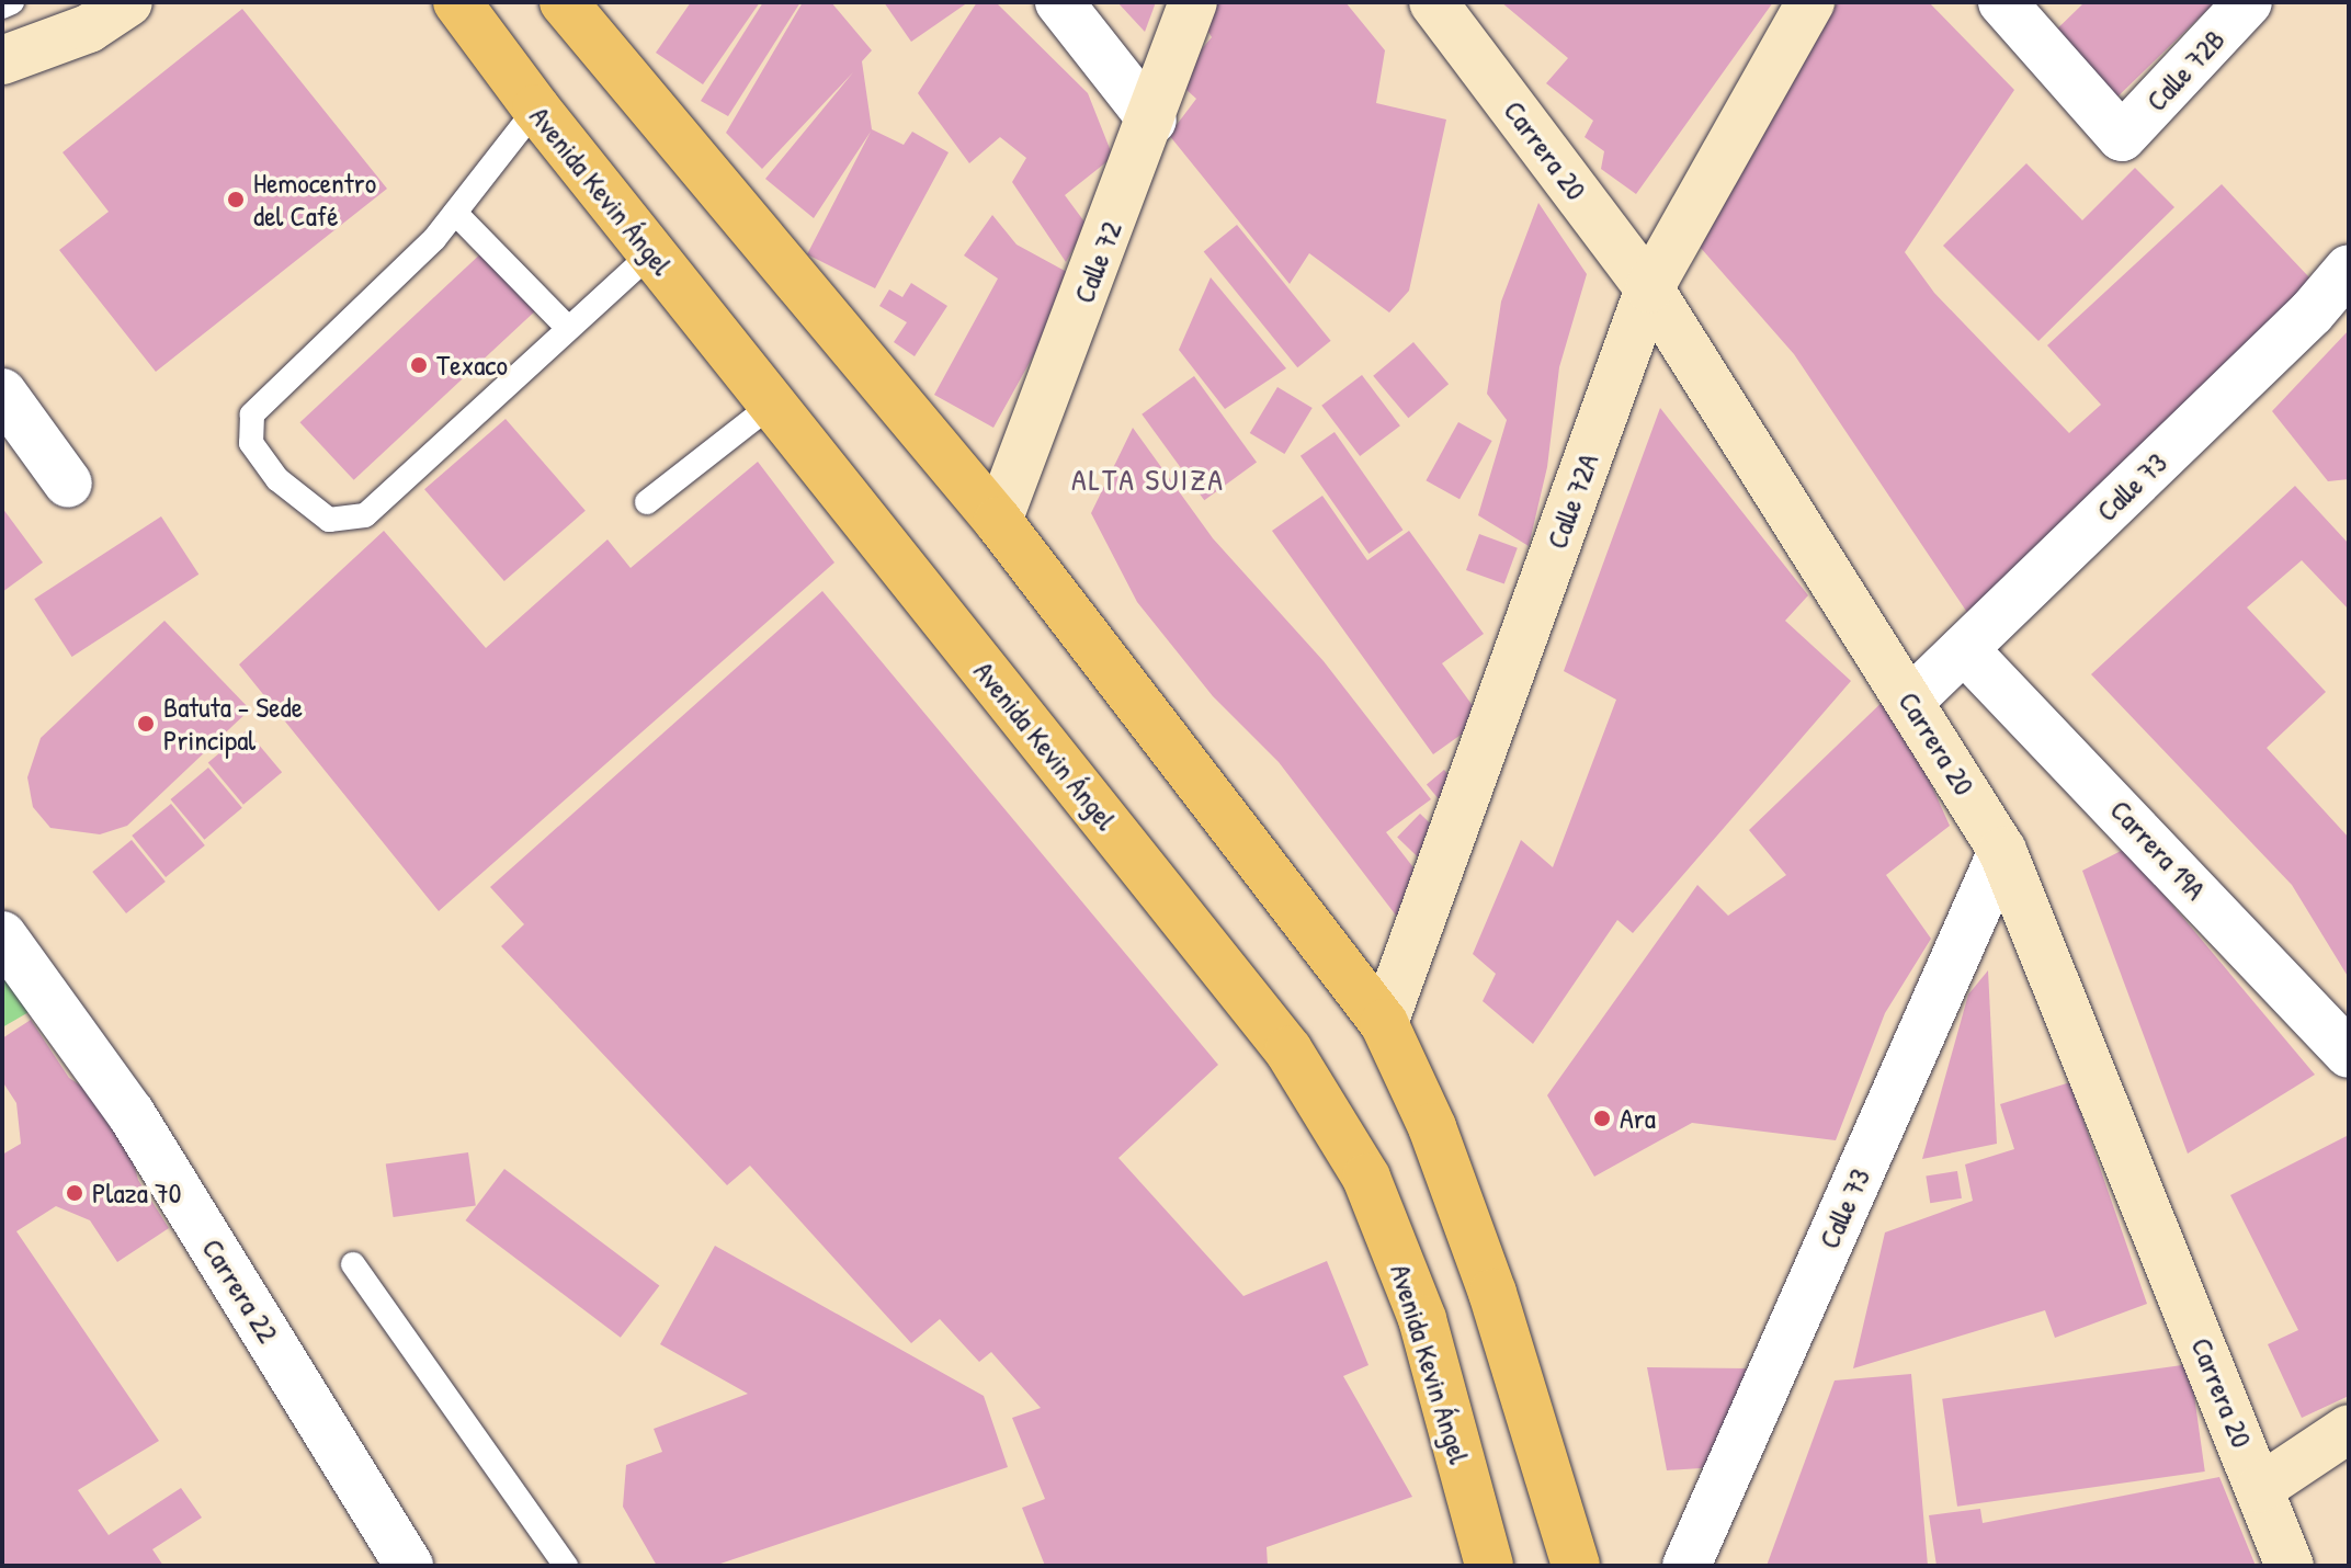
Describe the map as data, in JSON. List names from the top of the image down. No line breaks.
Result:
{"streets":{"main road":["Avenida Kevin Ángel"],"street":["Calle 72B","Carrera 20","Calle 72","Calle 73","Calle 72A","Carrera 19A","Carrera 22"]},"crossings":[["Carrera 20","Calle 73"],["Carrera 20","Calle 72A"],["Calle 73","Carrera 19A"]],"districts":["ALTA SUIZA"],"places":["Hemocentro del Café","Texaco","Batuta - Sede Principal","Ara","Plaza 70"]}
